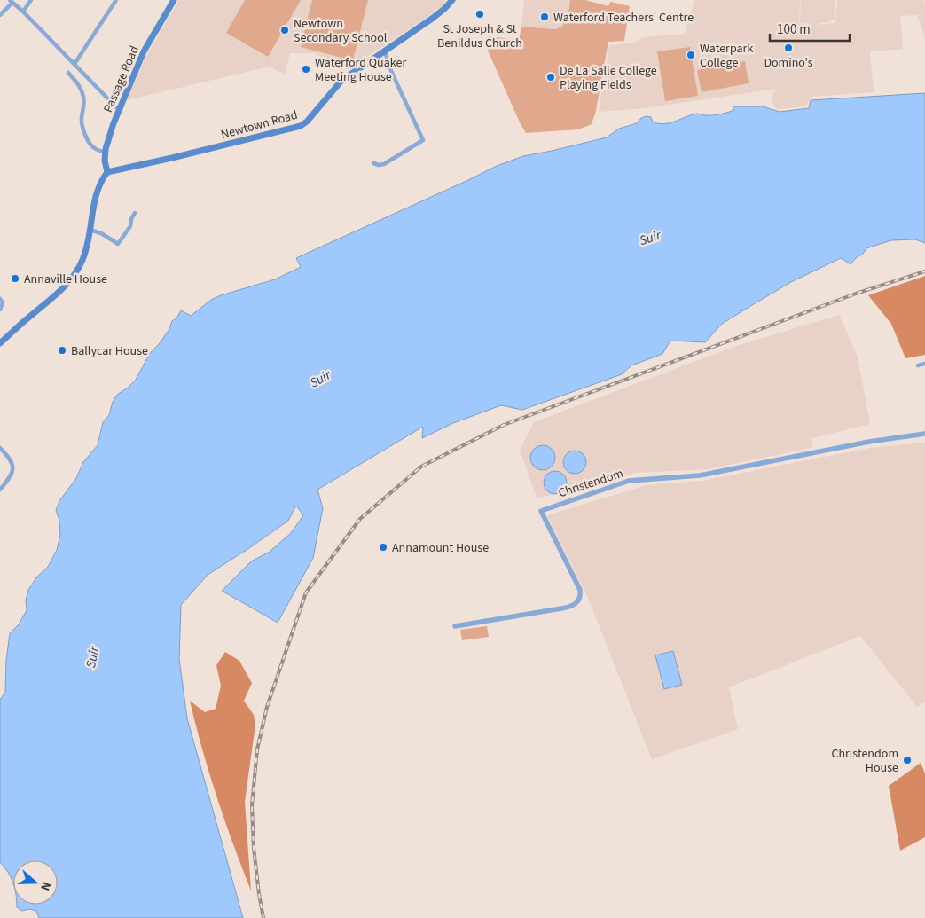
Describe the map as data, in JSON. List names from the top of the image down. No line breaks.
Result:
{"streets":{"main road":["Passage Road","Newtown Road"],"street":["Christendom"]},"crossings":[["Passage Road","Newtown Road"]],"water":["Suir"],"places":["St Joseph & St Benildus Church","Waterford Teachers' Centre","Newtown Secondary School","Domino's","Waterpark College","Waterford Quaker Meeting House","De La Salle College Playing Fields","Annaville House","Ballycar House","Annamount House","Christendom House"],"scale_bar":"100 m","north":"right"}
